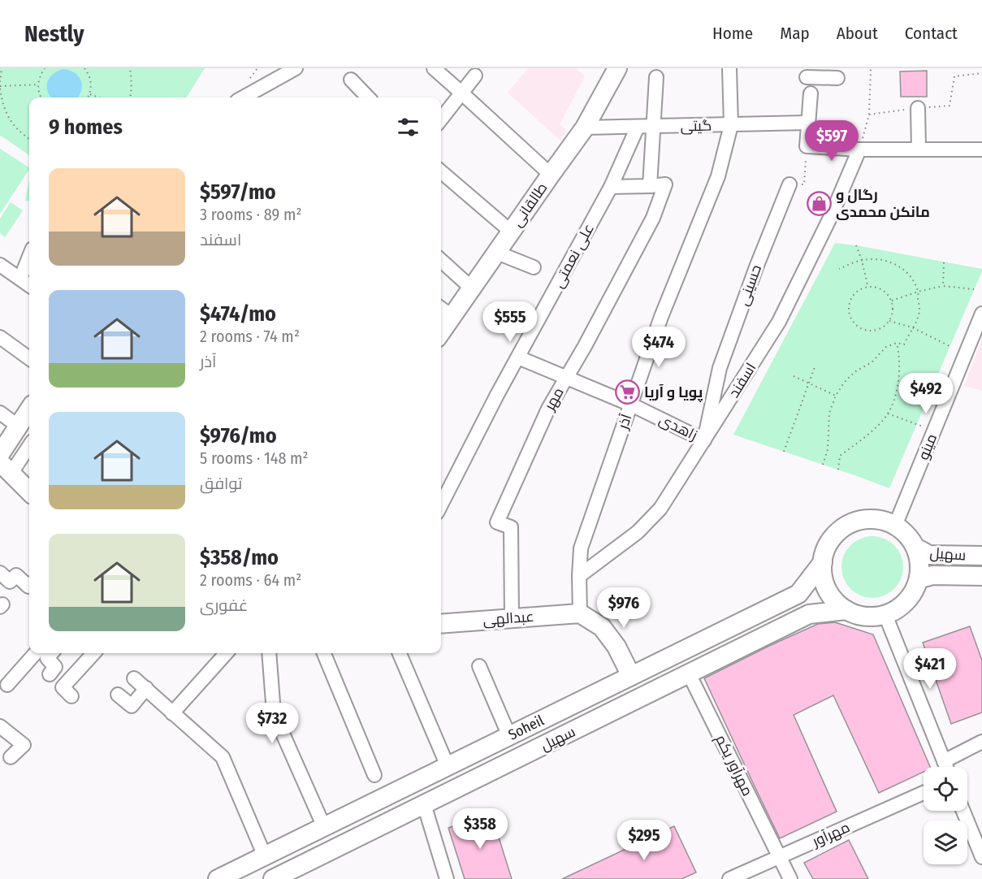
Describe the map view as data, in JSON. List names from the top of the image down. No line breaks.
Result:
{"streets":{"main road":["طالقانی","سهیل","عبدالهی","Soheil"],"street":["گیتی","علی نعمتی","حسینی","اسفند","مهر","آذر","زاهدی","مینو","مهرآور یکم","مهرآور"]},"crossings":[["گیتی","طالقانی"],["گیتی","علی نعمتی"],["گیتی","آذر"],["علی نعمتی","زاهدی"],["حسینی","اسفند"],["حسینی","زاهدی"],["اسفند","آذر"],["اسفند","زاهدی"],["مهر","زاهدی"],["مهر","عبدالهی"],["آذر","زاهدی"],["آذر","عبدالهی"],["مینو","سهیل"],["مینو","Soheil"],["سهیل","Soheil"],["سهیل","مهرآور یکم"],["مهرآور یکم","مهرآور"]],"places":{"shop":["رگال و مانکن محمدی"],"supermarket":["پویا و آریا"]},"page":{"header":"Nestly","nav":["Home","Map","About","Contact"],"heading":"9 homes","price":["$597","$555","$474","$492","$976","$421","$732","$358","$295"],"list":[{"name":"$597/mo","note":"3 rooms · 89 m² · اسفند"},{"name":"$474/mo","note":"2 rooms · 74 m² · آذر"},{"name":"$976/mo","note":"5 rooms · 148 m² · توافق"},{"name":"$358/mo","note":"2 rooms · 64 m² · غفوری"}]}}
